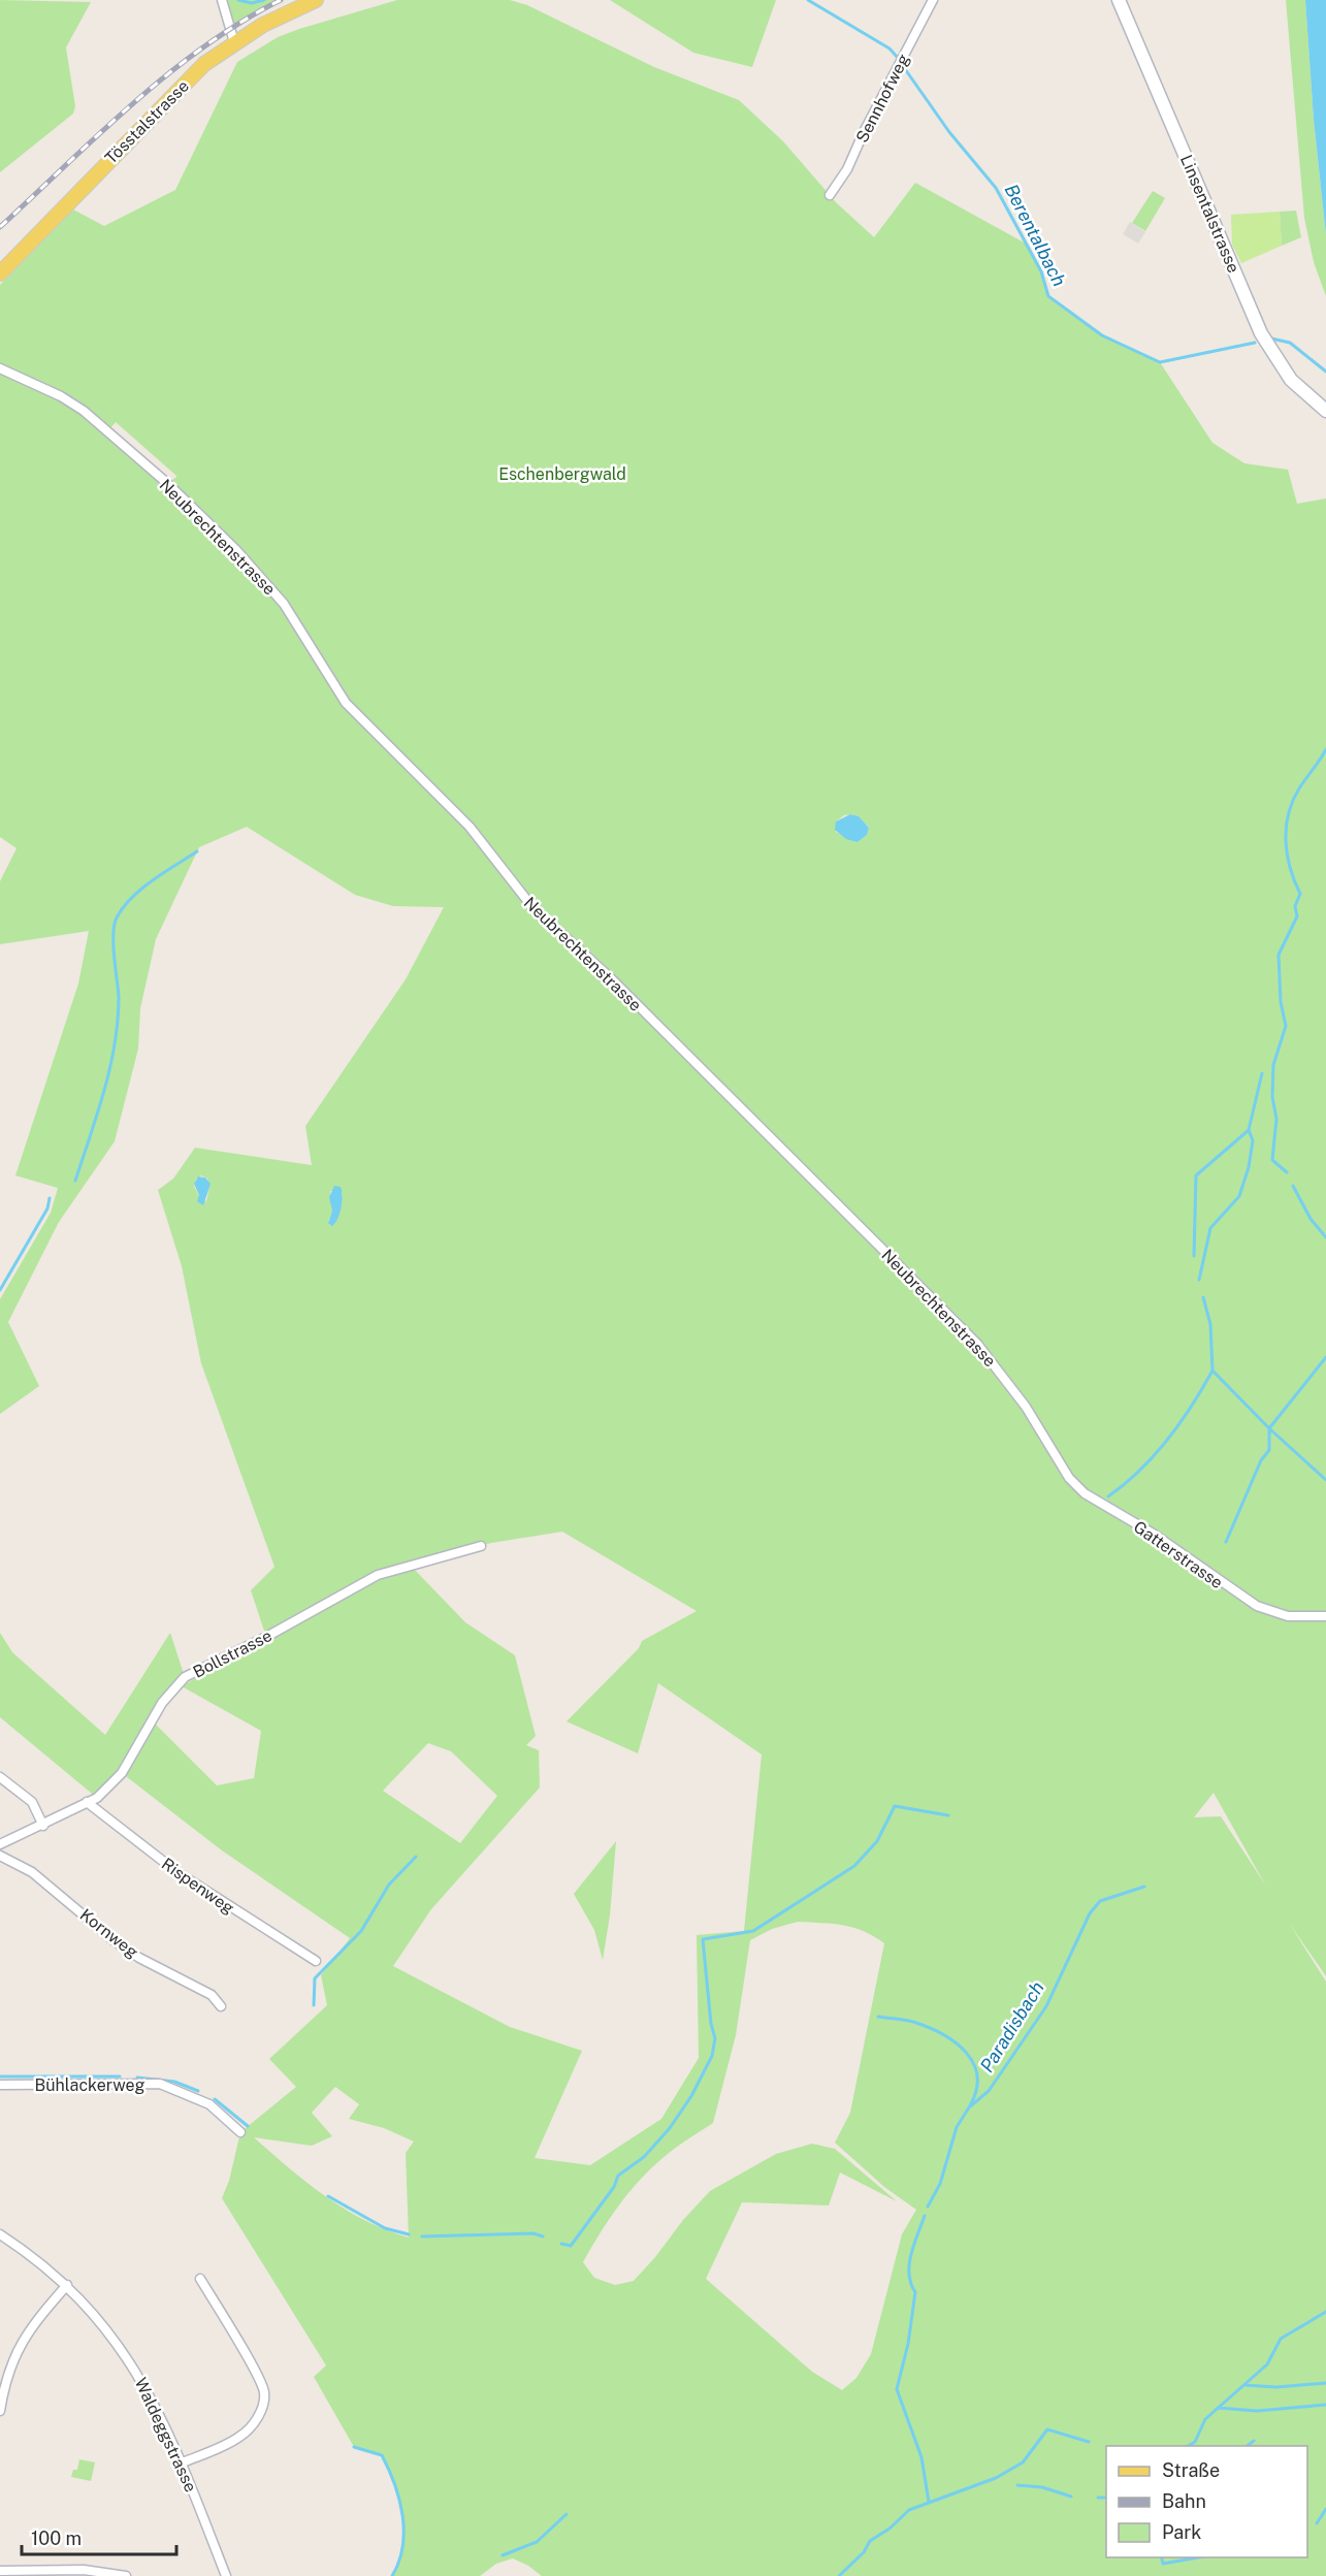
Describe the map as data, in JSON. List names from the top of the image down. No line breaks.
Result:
{"streets":{"main road":["Tösstalstrasse"],"street":["Sennhofweg","Linsentalstrasse","Neubrechtenstrasse","Gatterstrasse","Bollstrasse","Rispenweg","Kornweg","Bühlackerweg","Waldeggstrasse"]},"crossings":[["Neubrechtenstrasse","Gatterstrasse"],["Bollstrasse","Rispenweg"]],"water":["Berentalbach","Paradisbach"],"parks":["Eschenbergwald"],"legend":["Straße","Bahn","Park"],"scale_bar":"100 m"}
